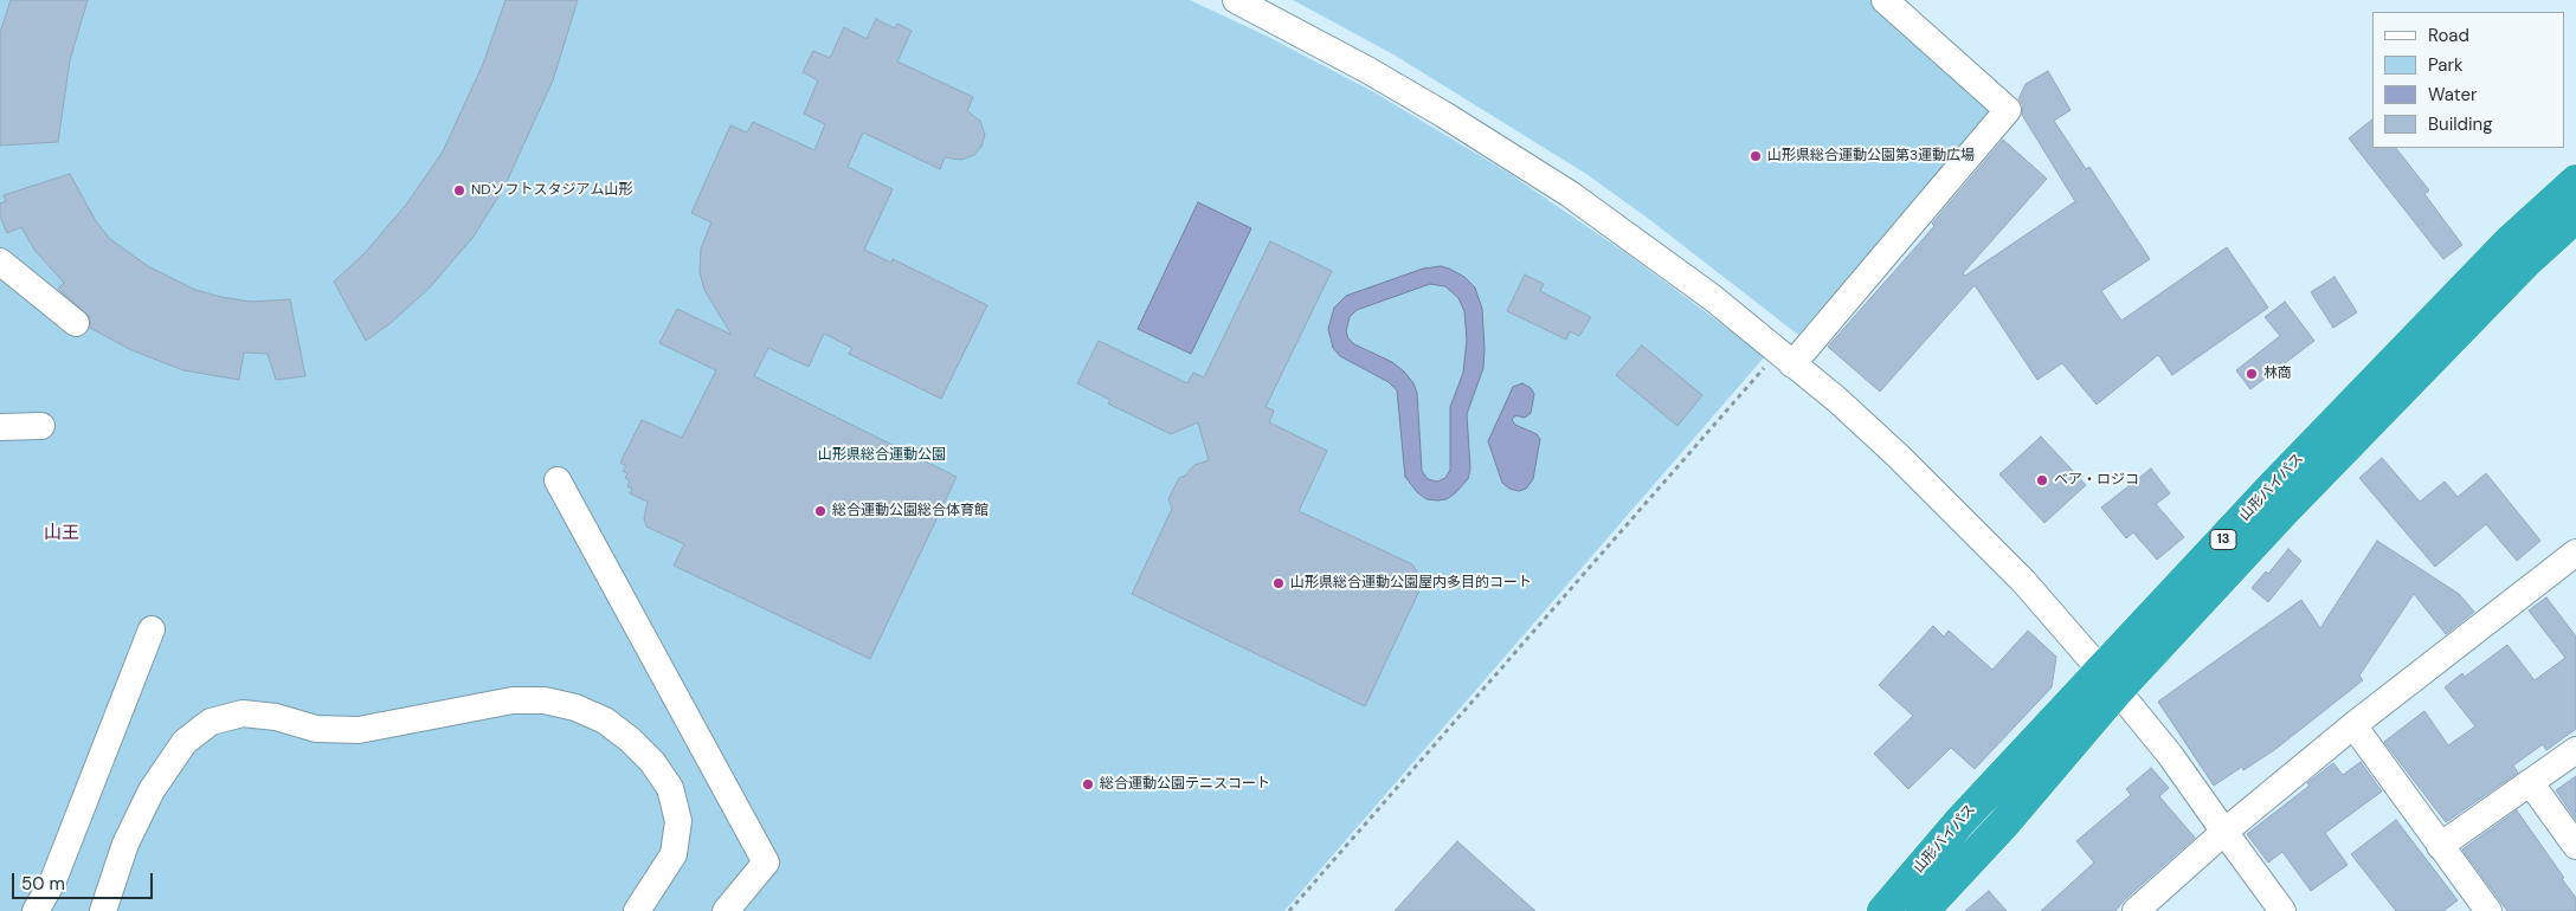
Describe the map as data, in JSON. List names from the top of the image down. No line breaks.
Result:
{"streets":{"highway":["山形バイパス","13"]},"districts":["山王"],"parks":["山形県総合運動公園"],"places":["山形県総合運動公園第3運動広場","NDソフトスタジアム山形","林商","ベア・ロジコ","総合運動公園総合体育館","山形県総合運動公園屋内多目的コート","総合運動公園テニスコート"],"legend":["Road","Park","Water","Building"],"scale_bar":"50 m"}
